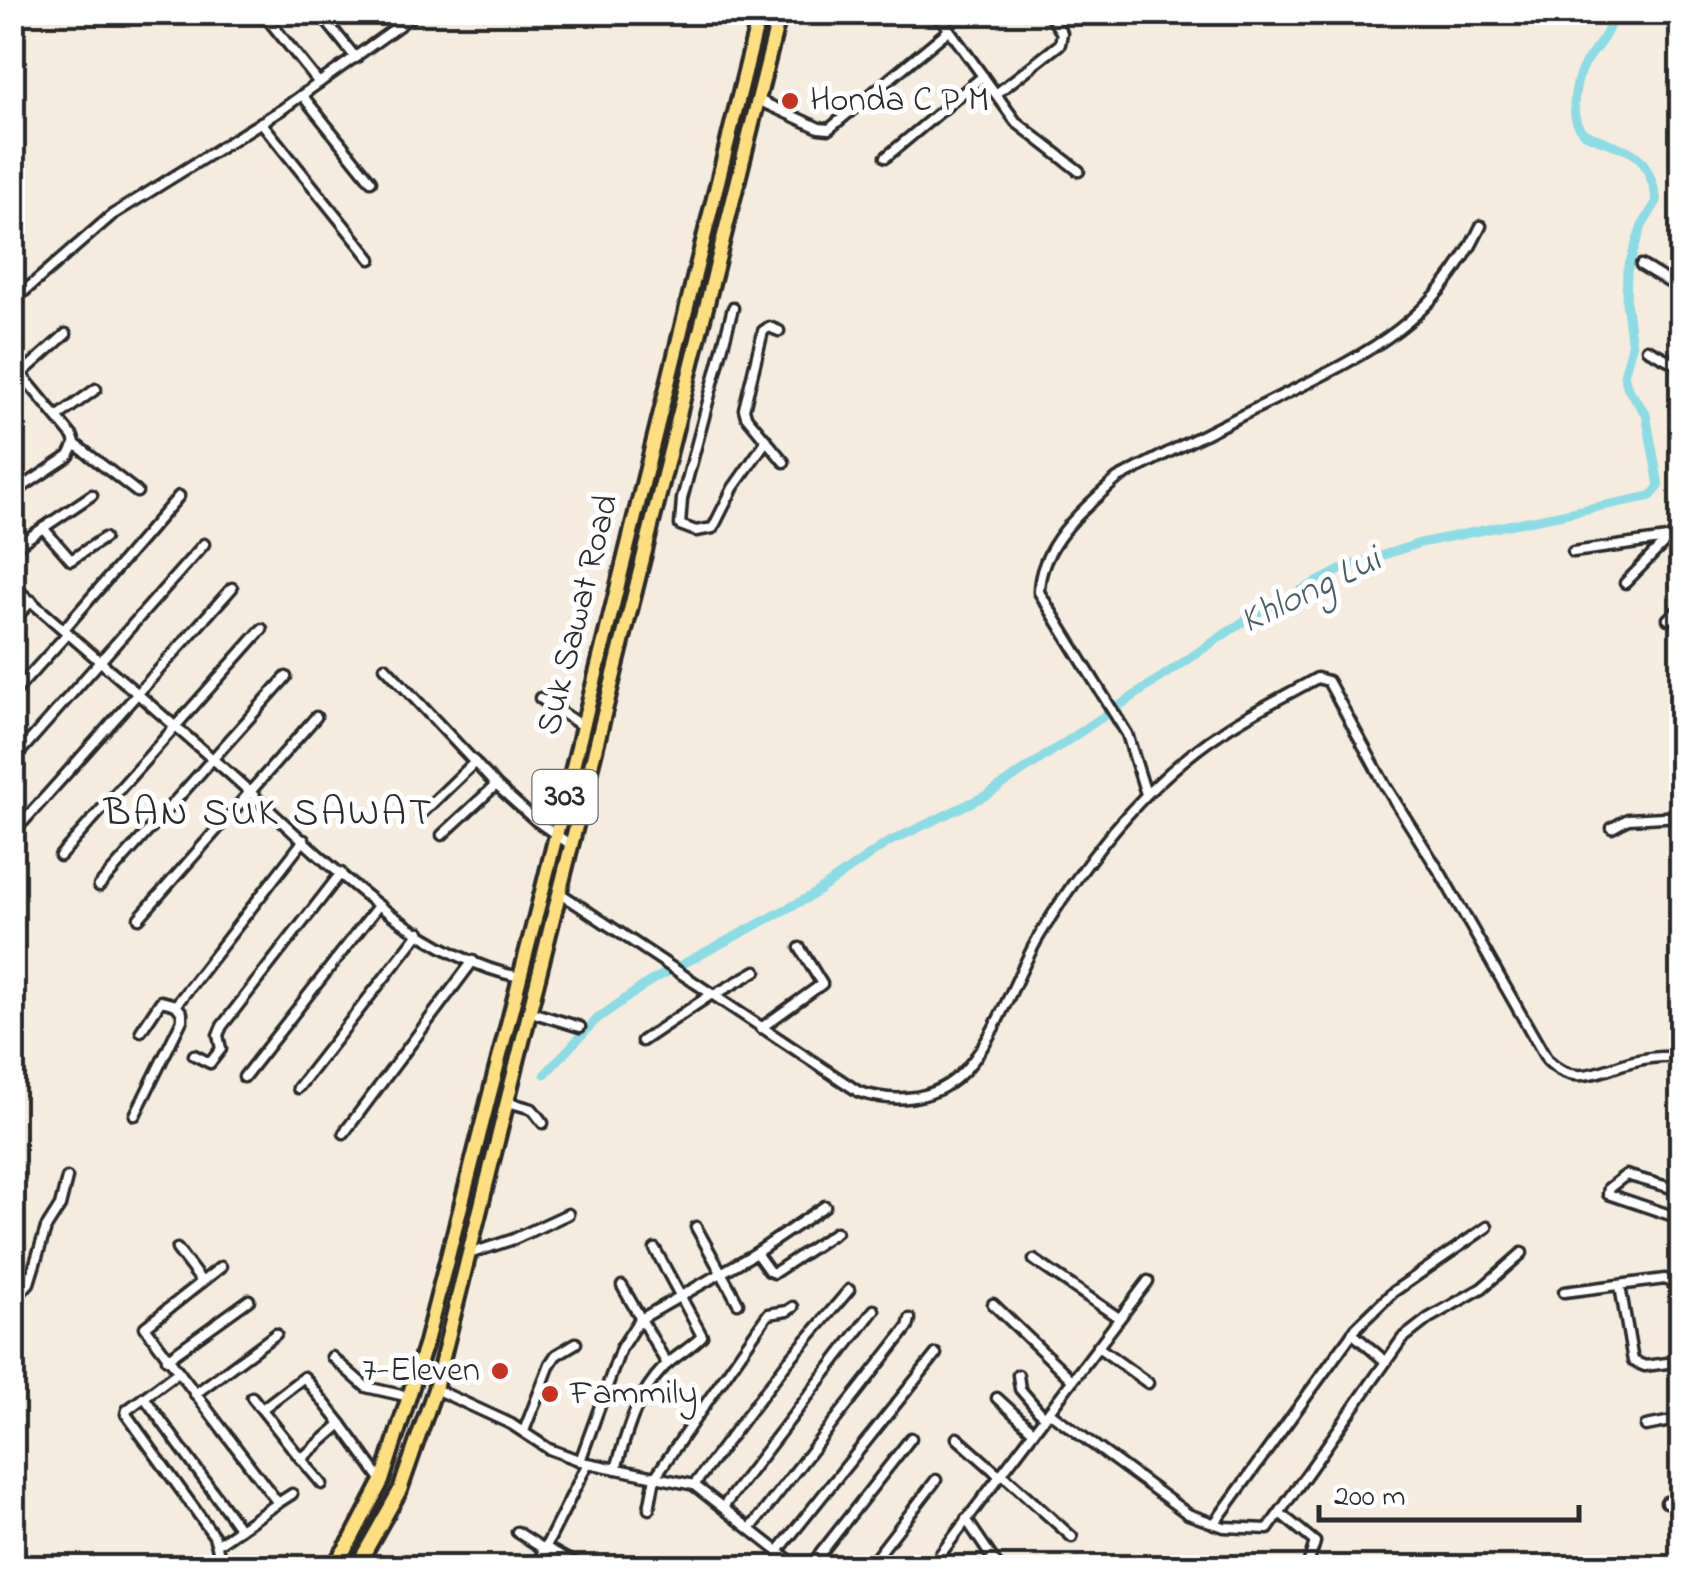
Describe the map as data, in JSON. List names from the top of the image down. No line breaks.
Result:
{"streets":{"main road":["Suk Sawat Road","303"]},"districts":["BAN SUK SAWAT"],"water":["Khlong Lui"],"places":["Honda C P M","7-Eleven","Fammily"],"scale_bar":"200 m"}
